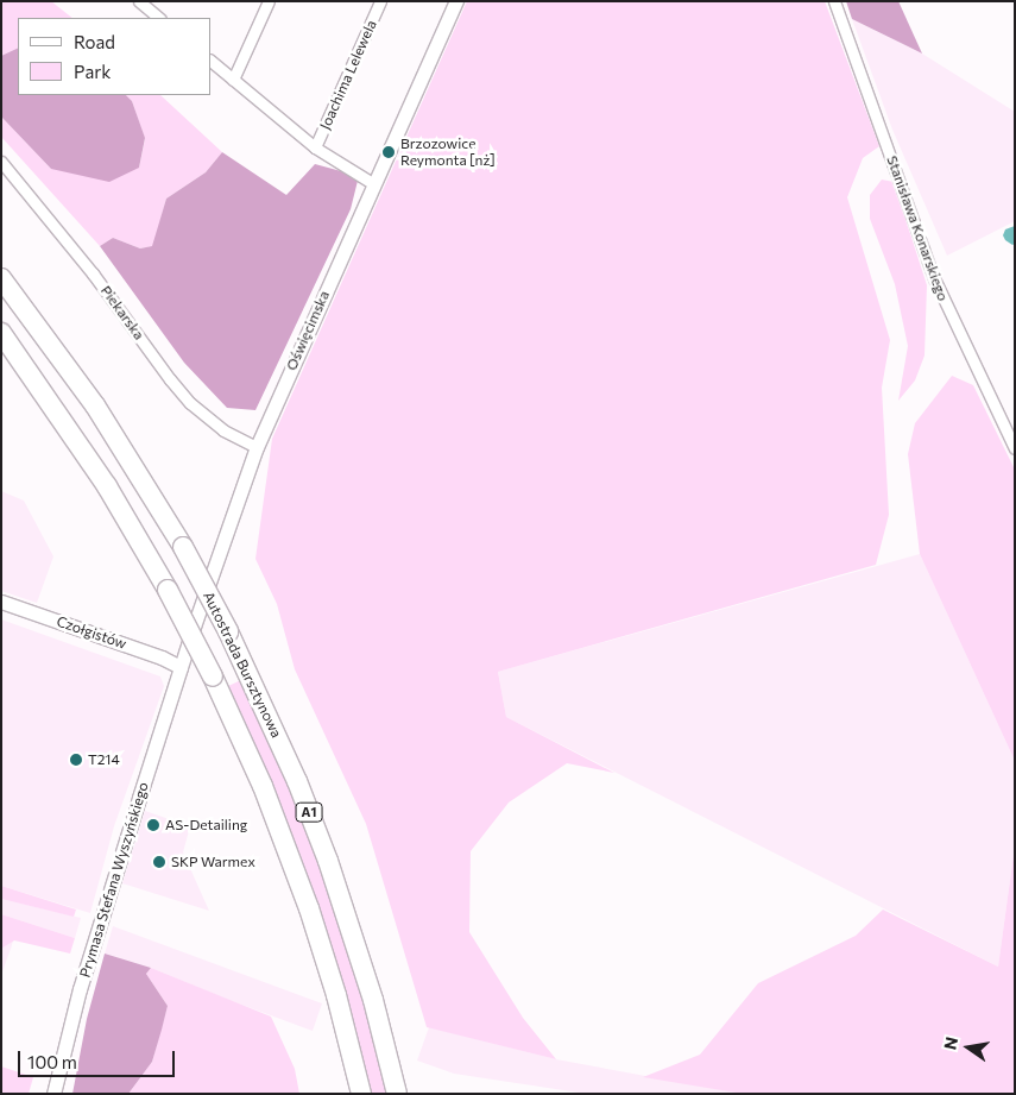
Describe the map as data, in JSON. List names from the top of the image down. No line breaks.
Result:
{"streets":{"highway":["Autostrada Bursztynowa","A1"],"street":["Joachima Lelewela","Stanisława Konarskiego","Piekarska","Oświęcimska","Czołgistów","Prymasa Stefana Wyszyńskiego"]},"crossings":[["Piekarska","Oświęcimska"],["Oświęcimska","Czołgistów"],["Oświęcimska","Prymasa Stefana Wyszyńskiego"],["Czołgistów","Prymasa Stefana Wyszyńskiego"]],"places":["Brzozowice Reymonta [nż]","T214","AS-Detailing","SKP Warmex"],"legend":["Road","Park"],"scale_bar":"100 m","north":"left"}
